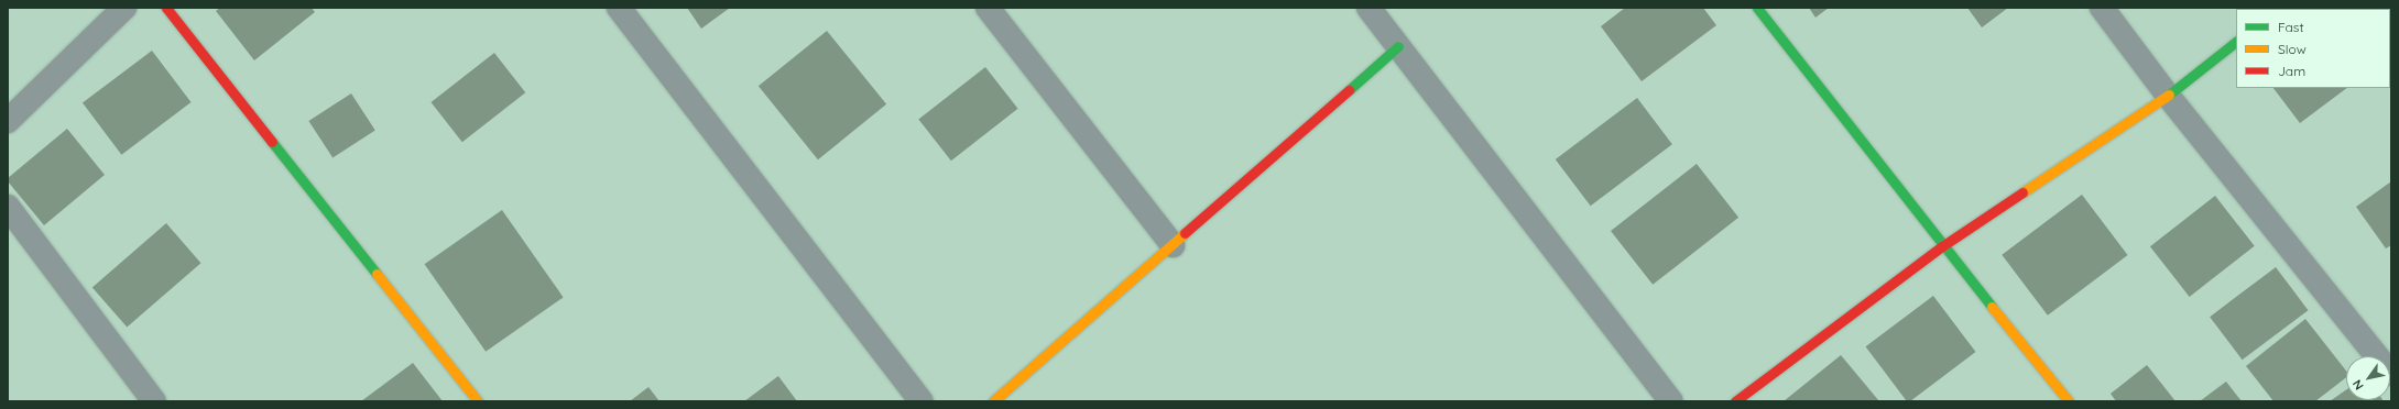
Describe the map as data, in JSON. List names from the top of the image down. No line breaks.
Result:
{"legend":["Fast","Slow","Jam"],"north":"bottom left"}
